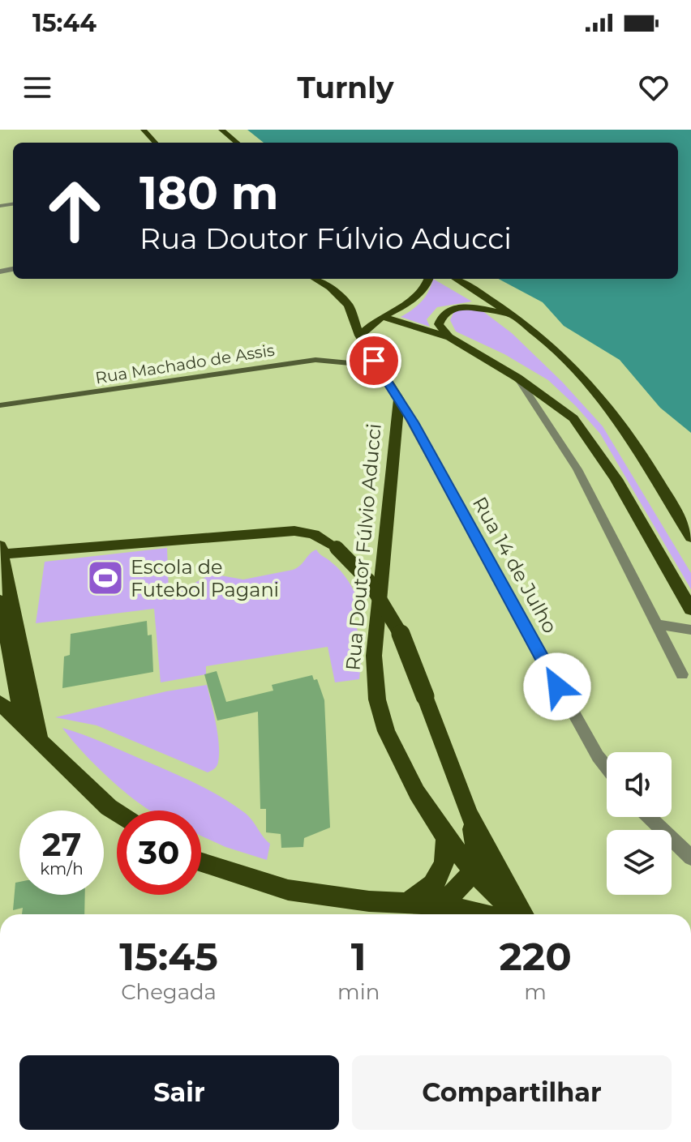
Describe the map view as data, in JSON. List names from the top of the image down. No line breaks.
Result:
{"streets":{"main road":["Rua Doutor Fúlvio Aducci"],"street":["Rua Machado de Assis","Rua 14 de Julho"]},"crossings":[["Rua Machado de Assis","Rua Doutor Fúlvio Aducci"],["Rua Doutor Fúlvio Aducci","Rua 14 de Julho"]],"places":{"sports":["Escola de Futebol Pagani"]},"page":{"status":"15:44","header":"Turnly","turn":["180 m","Rua Doutor Fúlvio Aducci"],"speed":"27 km/h","limit":"30","eta":["15:45","Chegada","1","min","220","m"],"buttons":["Sair","Compartilhar"]}}
